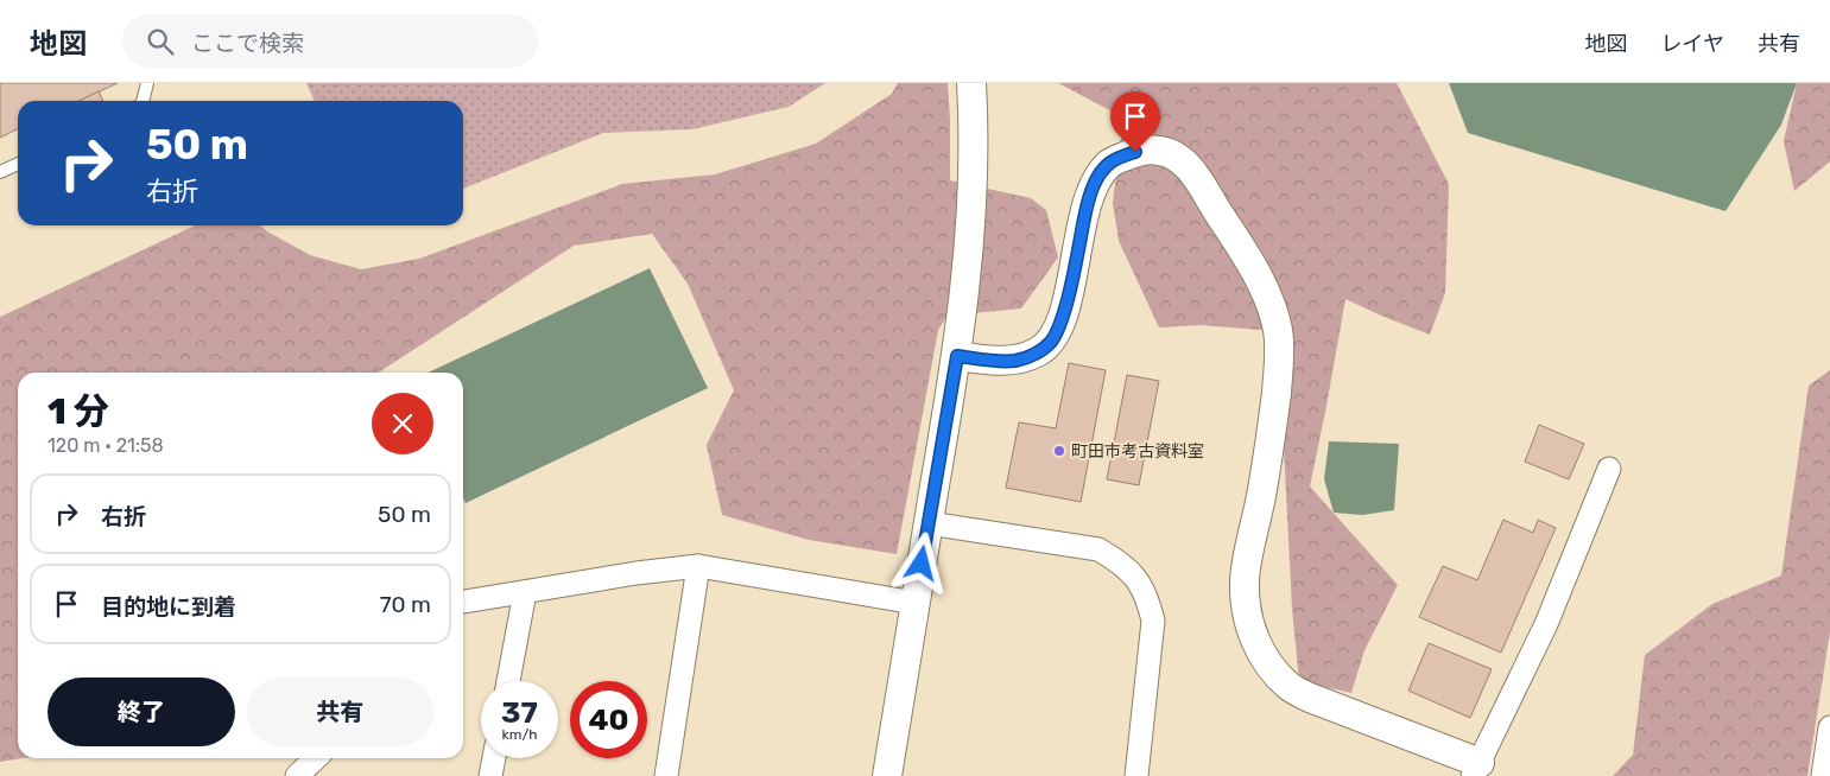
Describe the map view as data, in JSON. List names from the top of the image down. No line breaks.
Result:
{"places":["町田市考古資料室"],"page":{"header":"地図","search":"ここで検索","nav":["地図","レイヤ","共有"],"turn":["50 m","右折"],"heading":["1 分","120 m · 21:58"],"list":[{"name":"右折","value":"50 m"},{"name":"目的地に到着","value":"70 m"}],"buttons":["終了","共有"],"speed":"37 km/h","limit":"40"}}
